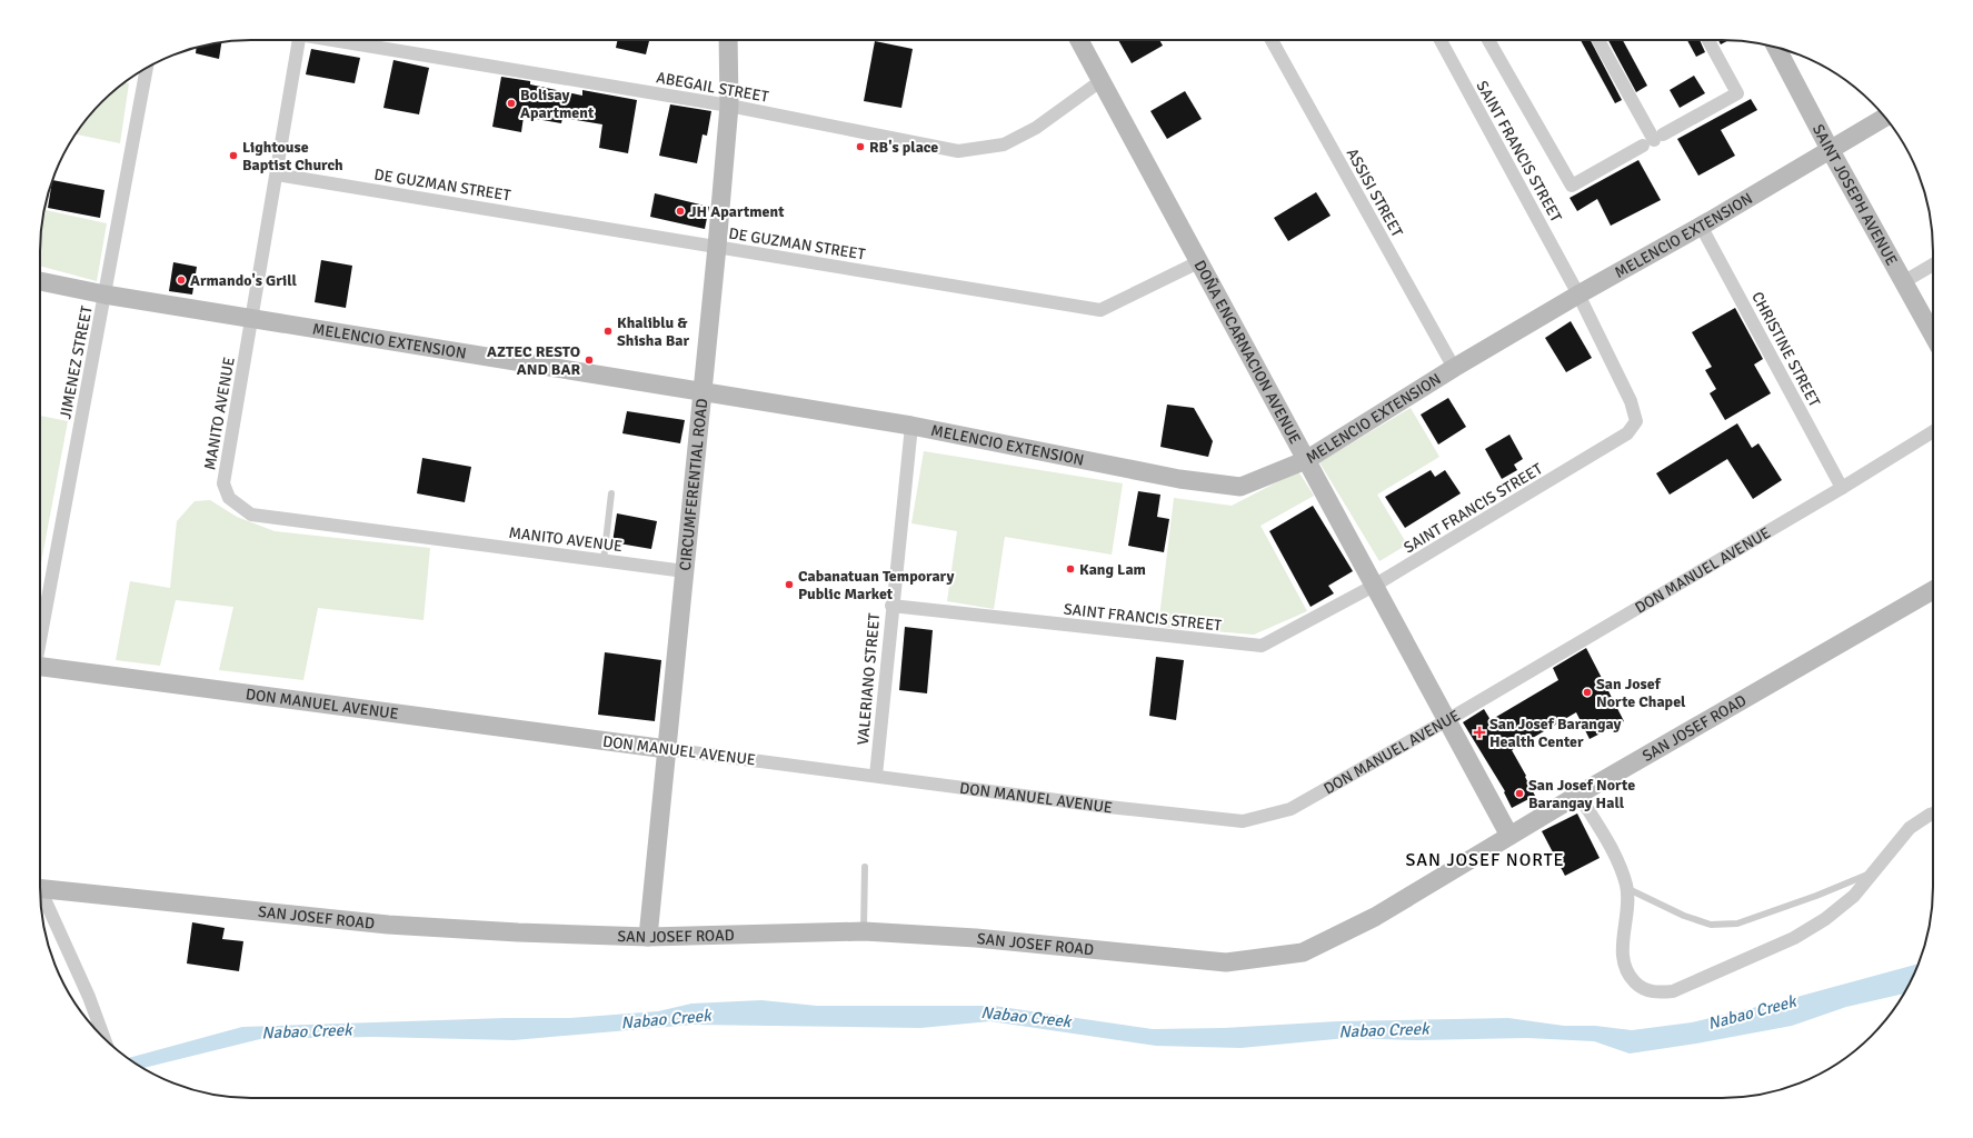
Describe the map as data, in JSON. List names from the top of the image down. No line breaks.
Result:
{"streets":{"street":["ABEGAIL STREET","SAINT FRANCIS STREET","DE GUZMAN STREET","ASSISI STREET","SAINT JOSEPH AVENUE","MELENCIO EXTENSION","CHRISTINE STREET","DOÑA ENCARNACION AVENUE","JIMENEZ STREET","MANITO AVENUE","CIRCUMFERENTIAL ROAD","DON MANUEL AVENUE","VALERIANO STREET","SAN JOSEF ROAD"]},"crossings":[["ABEGAIL STREET","DOÑA ENCARNACION AVENUE"],["ABEGAIL STREET","CIRCUMFERENTIAL ROAD"],["SAINT FRANCIS STREET","MELENCIO EXTENSION"],["SAINT FRANCIS STREET","DOÑA ENCARNACION AVENUE"],["SAINT FRANCIS STREET","VALERIANO STREET"],["DE GUZMAN STREET","DOÑA ENCARNACION AVENUE"],["DE GUZMAN STREET","MANITO AVENUE"],["DE GUZMAN STREET","CIRCUMFERENTIAL ROAD"],["ASSISI STREET","MELENCIO EXTENSION"],["SAINT JOSEPH AVENUE","MELENCIO EXTENSION"],["MELENCIO EXTENSION","CHRISTINE STREET"],["MELENCIO EXTENSION","DOÑA ENCARNACION AVENUE"],["MELENCIO EXTENSION","JIMENEZ STREET"],["MELENCIO EXTENSION","MANITO AVENUE"],["MELENCIO EXTENSION","CIRCUMFERENTIAL ROAD"],["MELENCIO EXTENSION","VALERIANO STREET"],["CHRISTINE STREET","DON MANUEL AVENUE"],["DOÑA ENCARNACION AVENUE","DON MANUEL AVENUE"],["DOÑA ENCARNACION AVENUE","SAN JOSEF ROAD"],["MANITO AVENUE","CIRCUMFERENTIAL ROAD"],["CIRCUMFERENTIAL ROAD","DON MANUEL AVENUE"],["CIRCUMFERENTIAL ROAD","SAN JOSEF ROAD"],["DON MANUEL AVENUE","VALERIANO STREET"]],"districts":["SAN JOSEF NORTE"],"water":["Nabao Creek"],"places":{"other":["Bolisay Apartment","RB's place","Lightouse Baptist Church","JH Apartment","Armando's Grill","Khaliblu & Shisha Bar","AZTEC RESTO AND BAR","Kang Lam","Cabanatuan Temporary Public Market","San Josef Norte Chapel","San Josef Norte Barangay Hall"],"health":["San Josef Barangay Health Center"]}}
